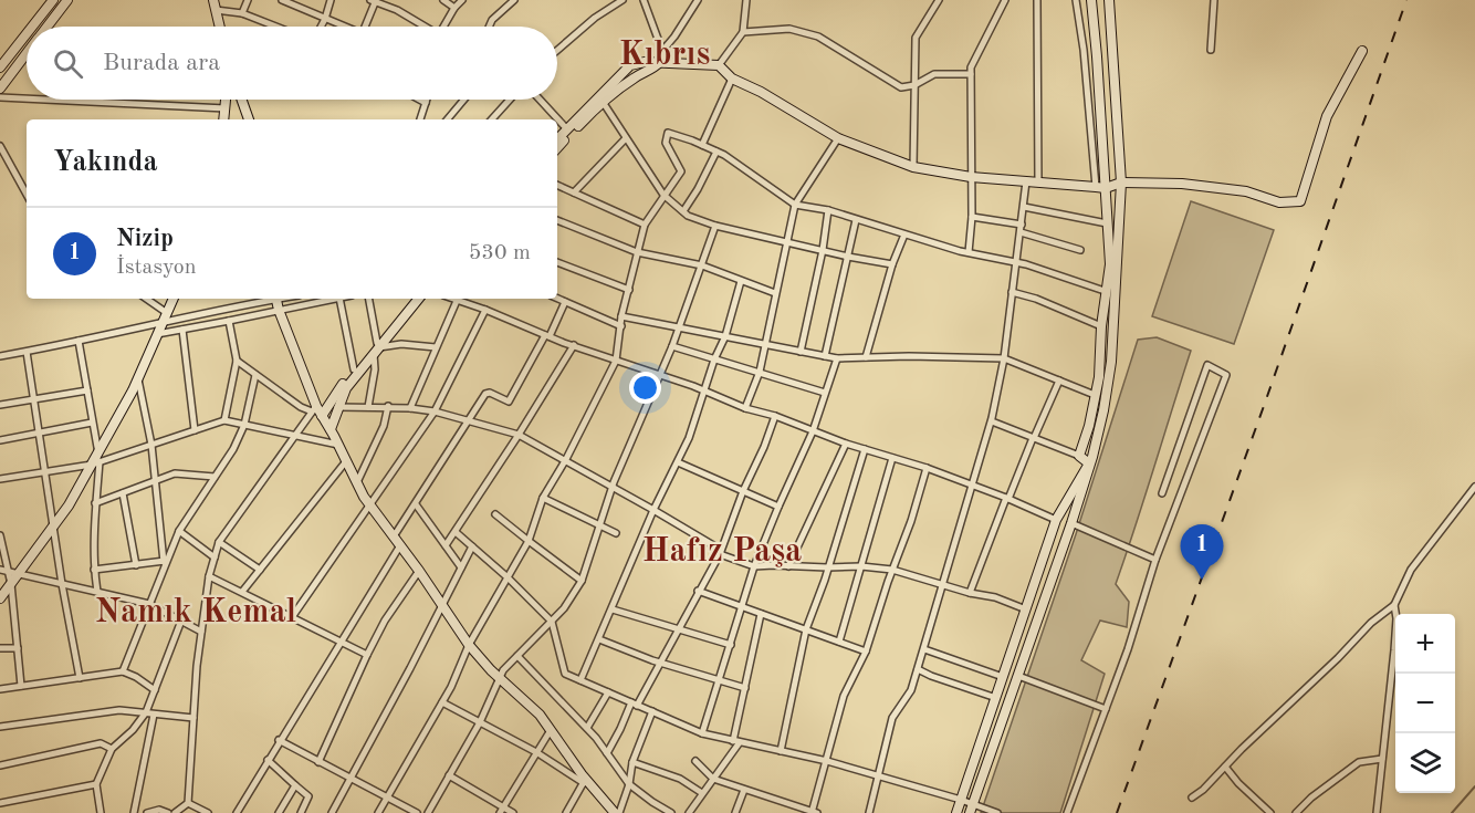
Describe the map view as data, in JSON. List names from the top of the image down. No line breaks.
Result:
{"districts":["Kıbrıs","Hafız Paşa","Namık Kemal"],"page":{"search":"Burada ara","heading":"Yakında","list":[{"mark":"1","name":"Nizip","note":"İstasyon","value":"530 m"}],"pins":"1","map_buttons":["+","−"]}}
